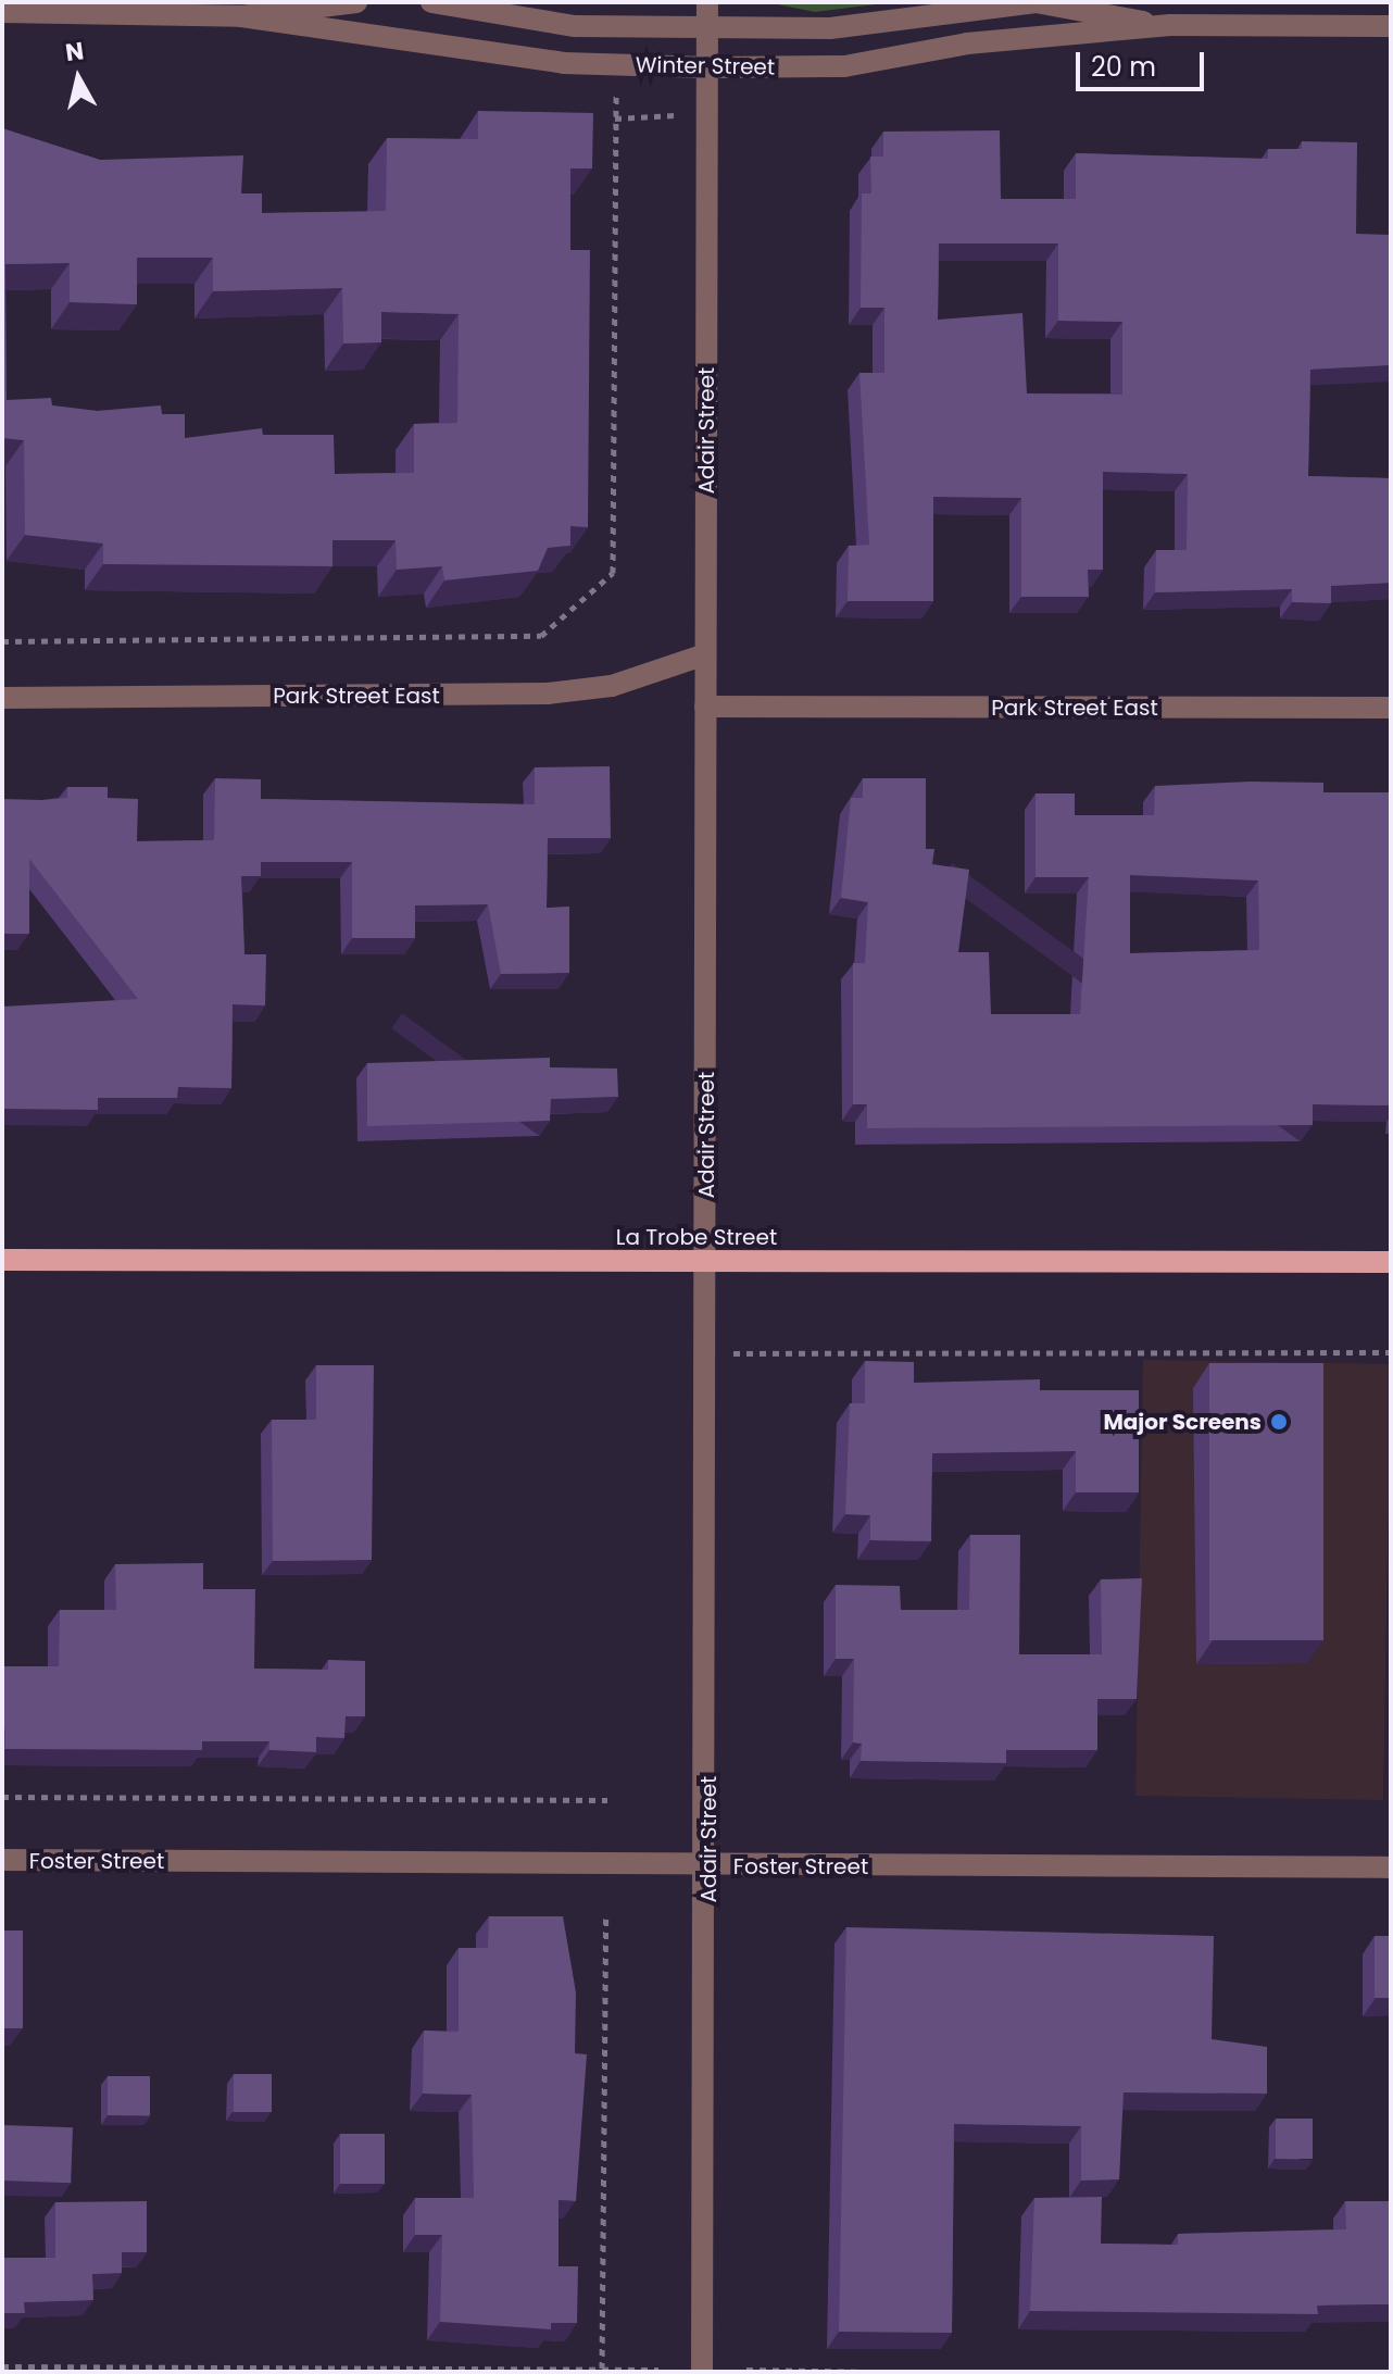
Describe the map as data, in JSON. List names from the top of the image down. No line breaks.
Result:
{"streets":{"main road":["La Trobe Street"],"street":["Winter Street","Adair Street","Park Street East","Foster Street"]},"crossings":[["Winter Street","Adair Street"],["Adair Street","Park Street East"],["Adair Street","La Trobe Street"],["Adair Street","Foster Street"]],"places":["Major Screens"],"scale_bar":"20 m","north":"top"}
